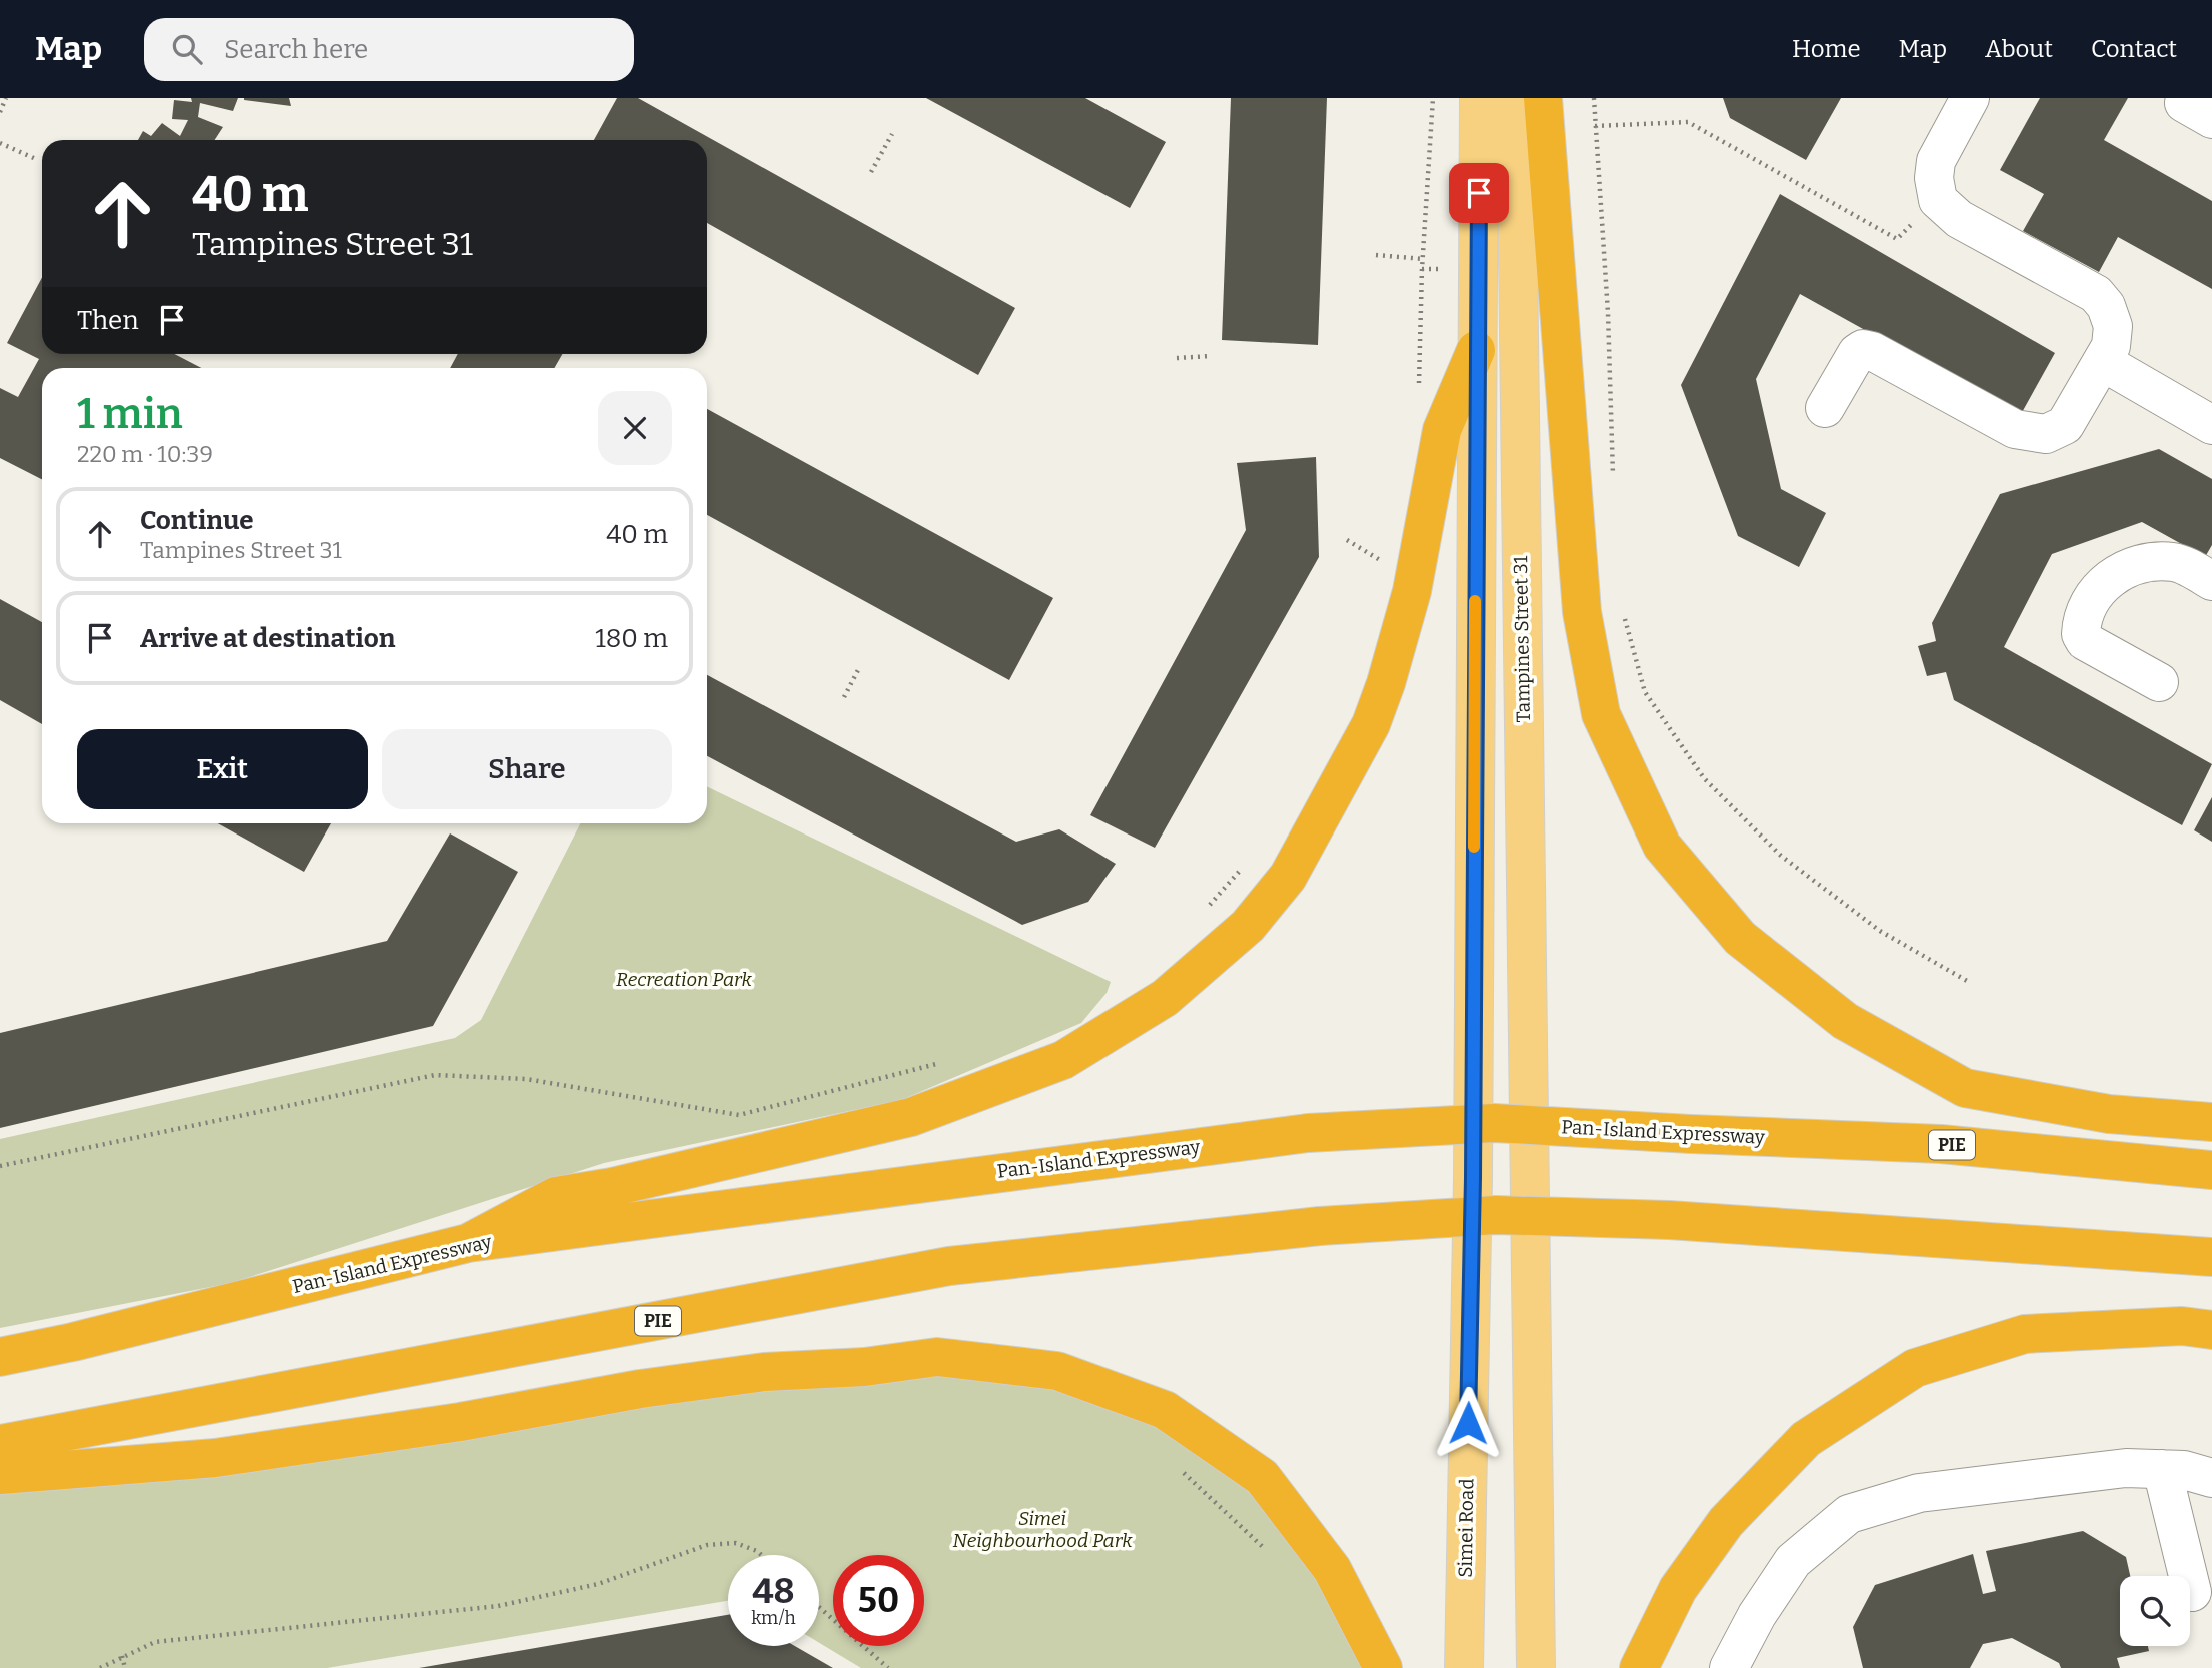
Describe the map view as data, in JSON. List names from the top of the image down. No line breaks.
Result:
{"streets":{"highway":["Pan-Island Expressway","PIE"],"main road":["Tampines Street 31","Simei Road"]},"parks":["Recreation Park","Simei Neighbourhood Park"],"page":{"header":"Map","search":"Search here","nav":["Home","Map","About","Contact"],"turn":["40 m","Tampines Street 31"],"then":"Then","heading":["1 min","220 m · 10:39"],"list":[{"name":"Continue","note":"Tampines Street 31","value":"40 m"},{"name":"Arrive at destination","value":"180 m"}],"buttons":["Exit","Share"],"speed":"48 km/h","limit":"50"}}
